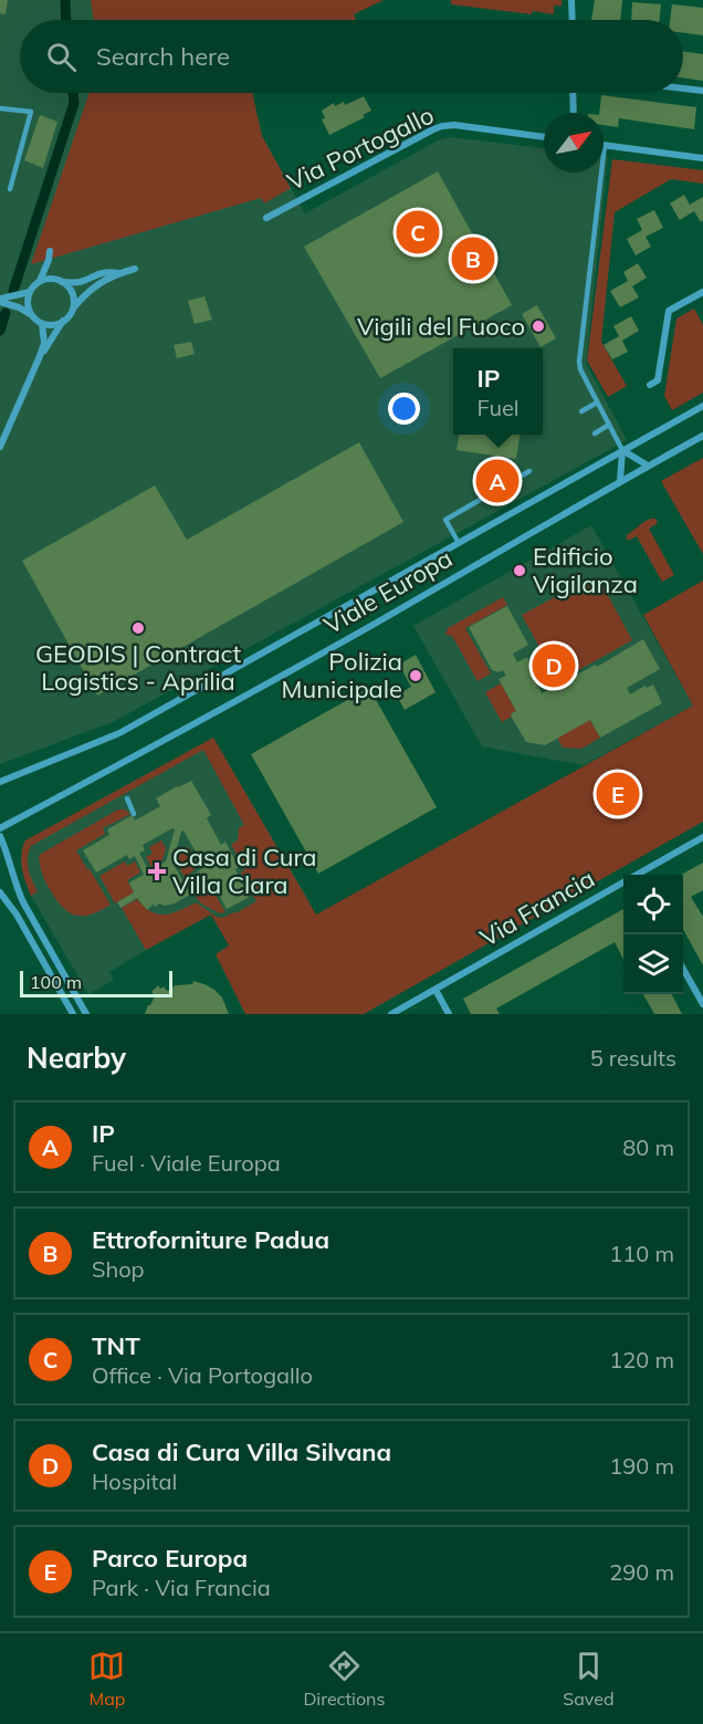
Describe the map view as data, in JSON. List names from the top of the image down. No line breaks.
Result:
{"streets":{"street":["Via Portogallo","Viale Europa","Via Francia"]},"places":{"other":["Vigili del Fuoco","Edificio Vigilanza","GEODIS | Contract Logistics - Aprilia","Polizia Municipale"],"health":["Casa di Cura Villa Clara"]},"scale_bar":"100 m","north":"top right","page":{"search":"Search here","pins":["C","B","A","D","E"],"popup":["IP","Fuel"],"scale":"100 m","heading":["Nearby","5 results"],"list":[{"mark":"A","name":"IP","note":"Fuel · Viale Europa","value":"80 m"},{"mark":"B","name":"Ettroforniture Padua","note":"Shop","value":"110 m"},{"mark":"C","name":"TNT","note":"Office · Via Portogallo","value":"120 m"},{"mark":"D","name":"Casa di Cura Villa Silvana","note":"Hospital","value":"190 m"},{"mark":"E","name":"Parco Europa","note":"Park · Via Francia","value":"290 m"}],"nav":["Map","Directions","Saved"]}}
